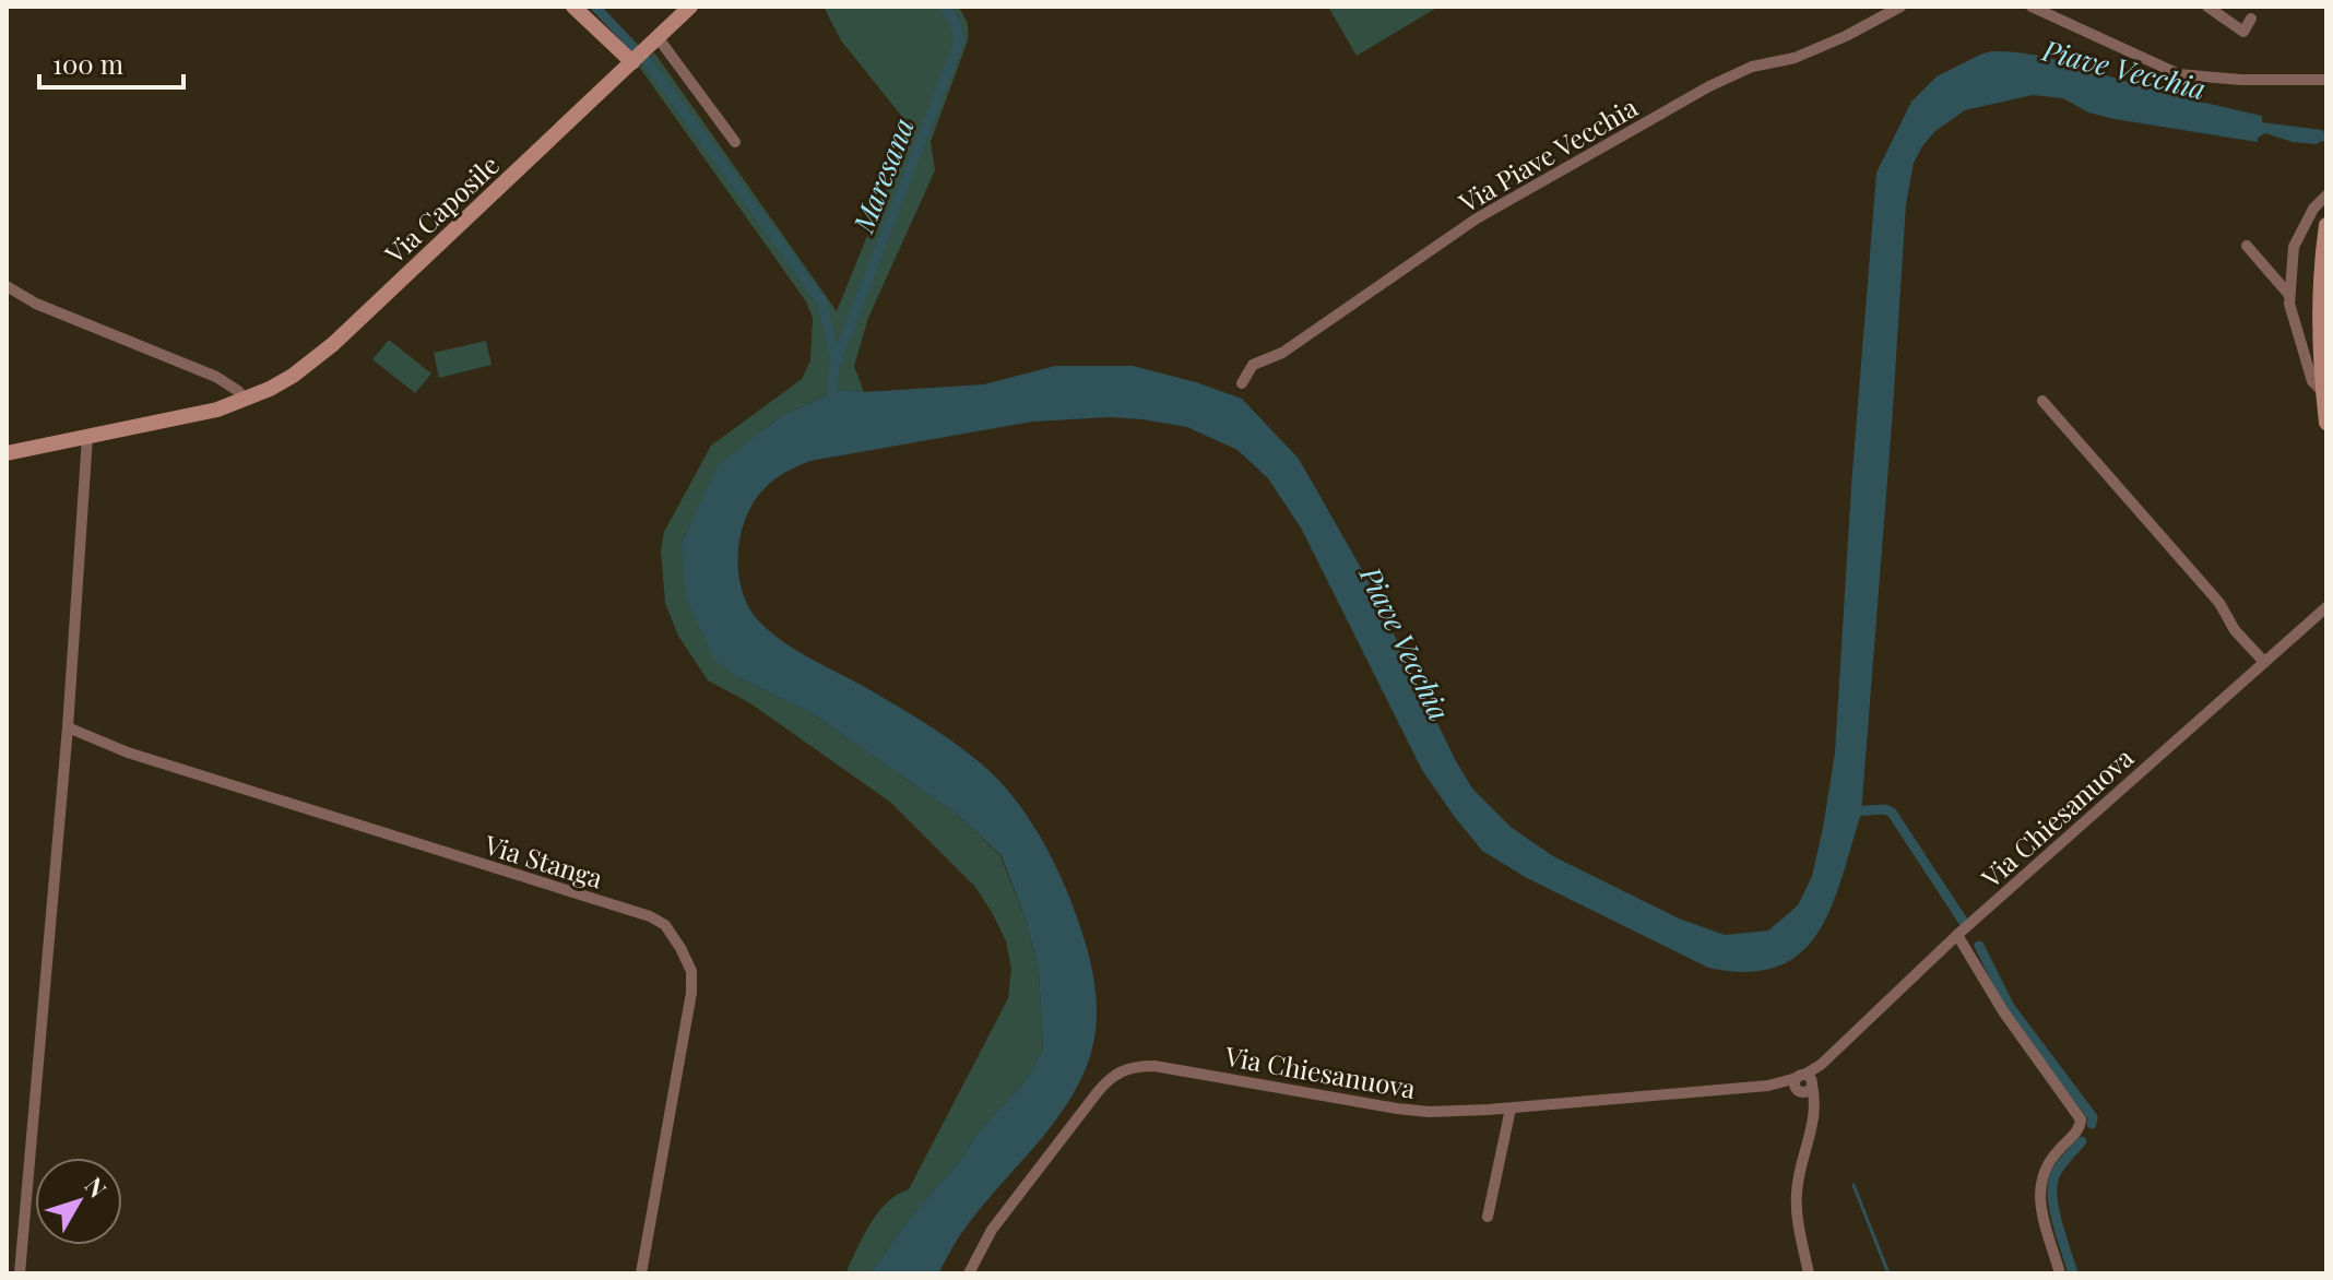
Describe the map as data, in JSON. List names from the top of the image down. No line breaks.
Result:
{"streets":{"street":["Via Piave Vecchia","Via Caposile","Via Chiesanuova","Via Stanga"]},"water":["Piave Vecchia","Maresana"],"scale_bar":"100 m","north":"top right"}
